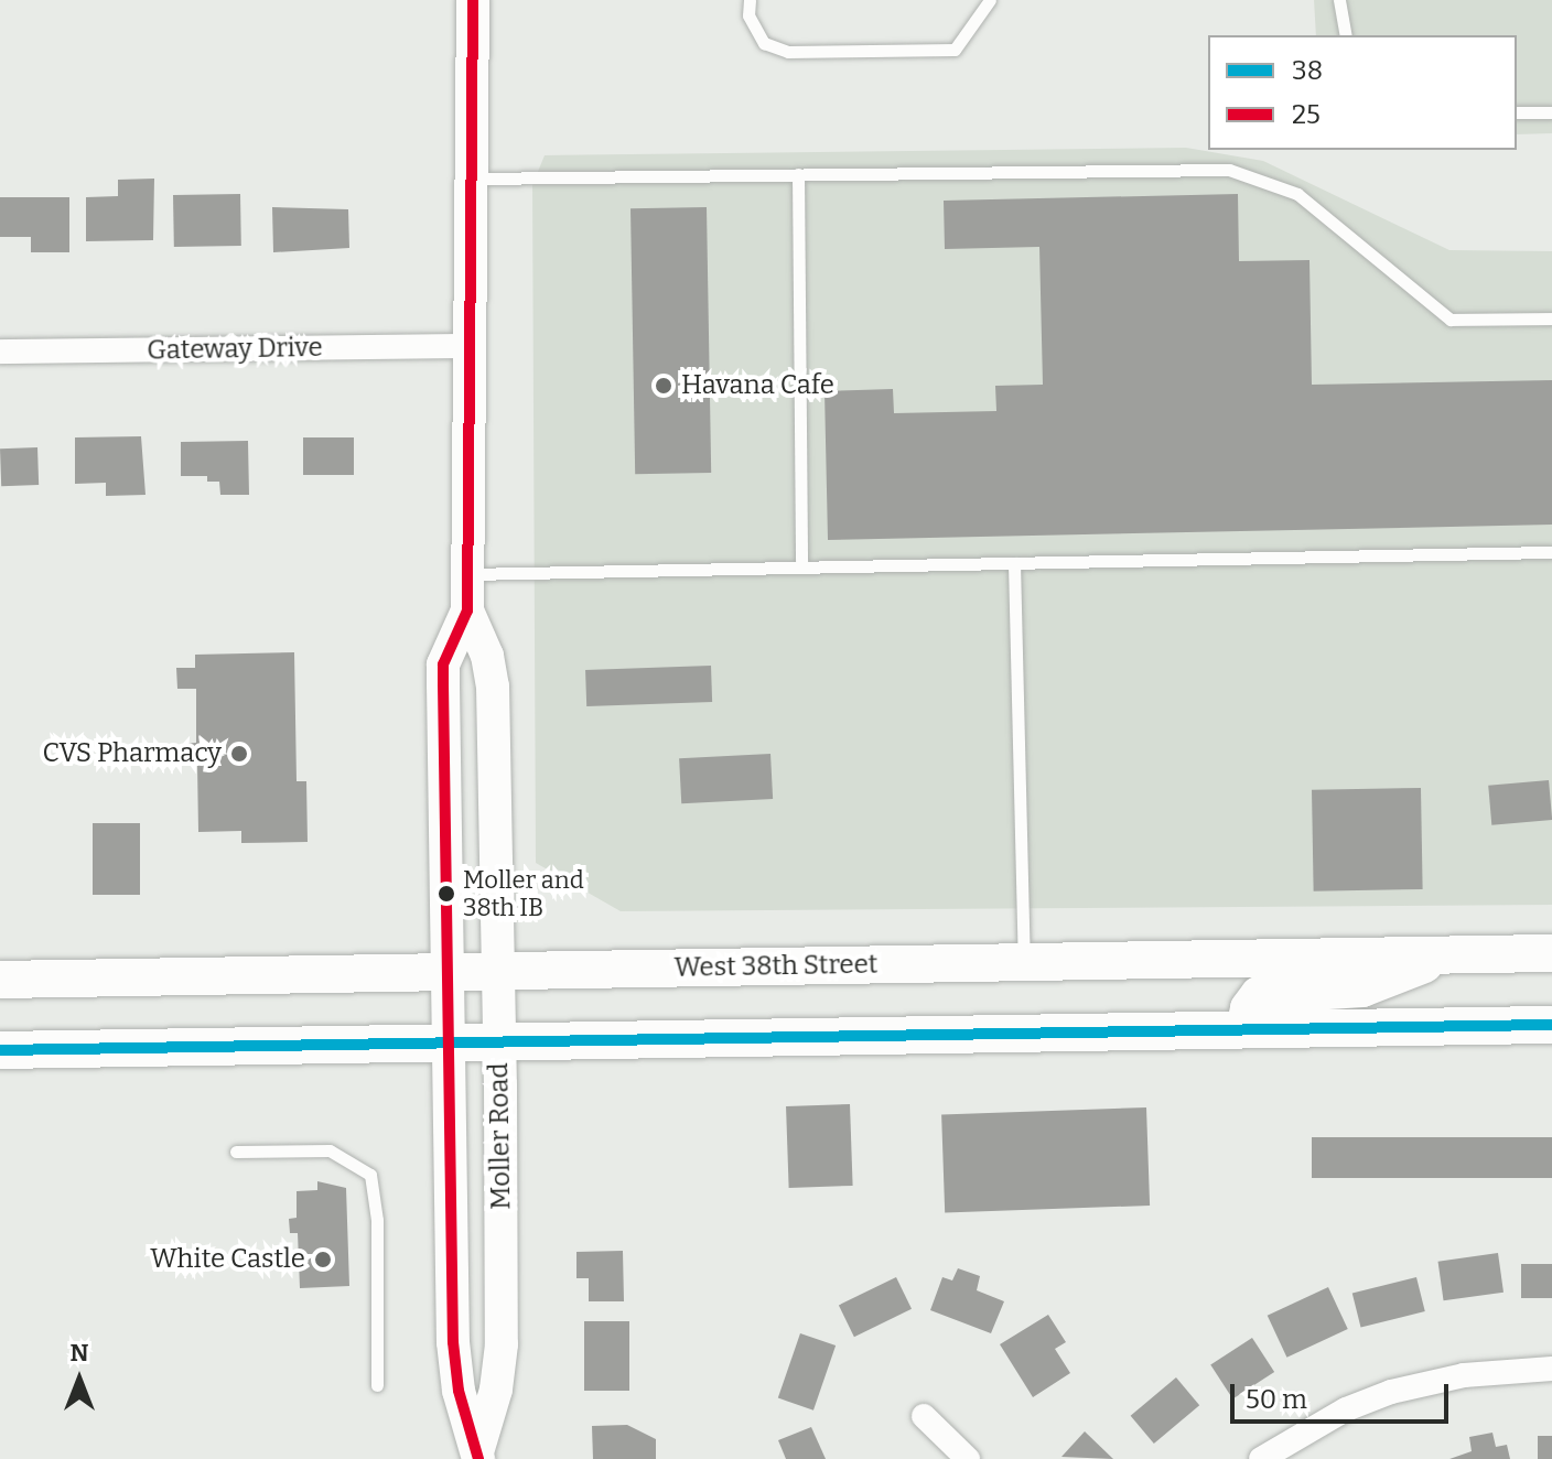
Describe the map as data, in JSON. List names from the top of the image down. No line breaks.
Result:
{"streets":{"main road":["West 38th Street","Moller Road"],"street":["Gateway Drive"]},"crossings":[["Gateway Drive","Moller Road"],["West 38th Street","Moller Road"]],"places":["Havana Cafe","CVS Pharmacy","Moller and 38th IB","White Castle"],"lines":["transit line 25","transit line 38"],"legend":["38","25"],"scale_bar":"50 m","north":"top"}
